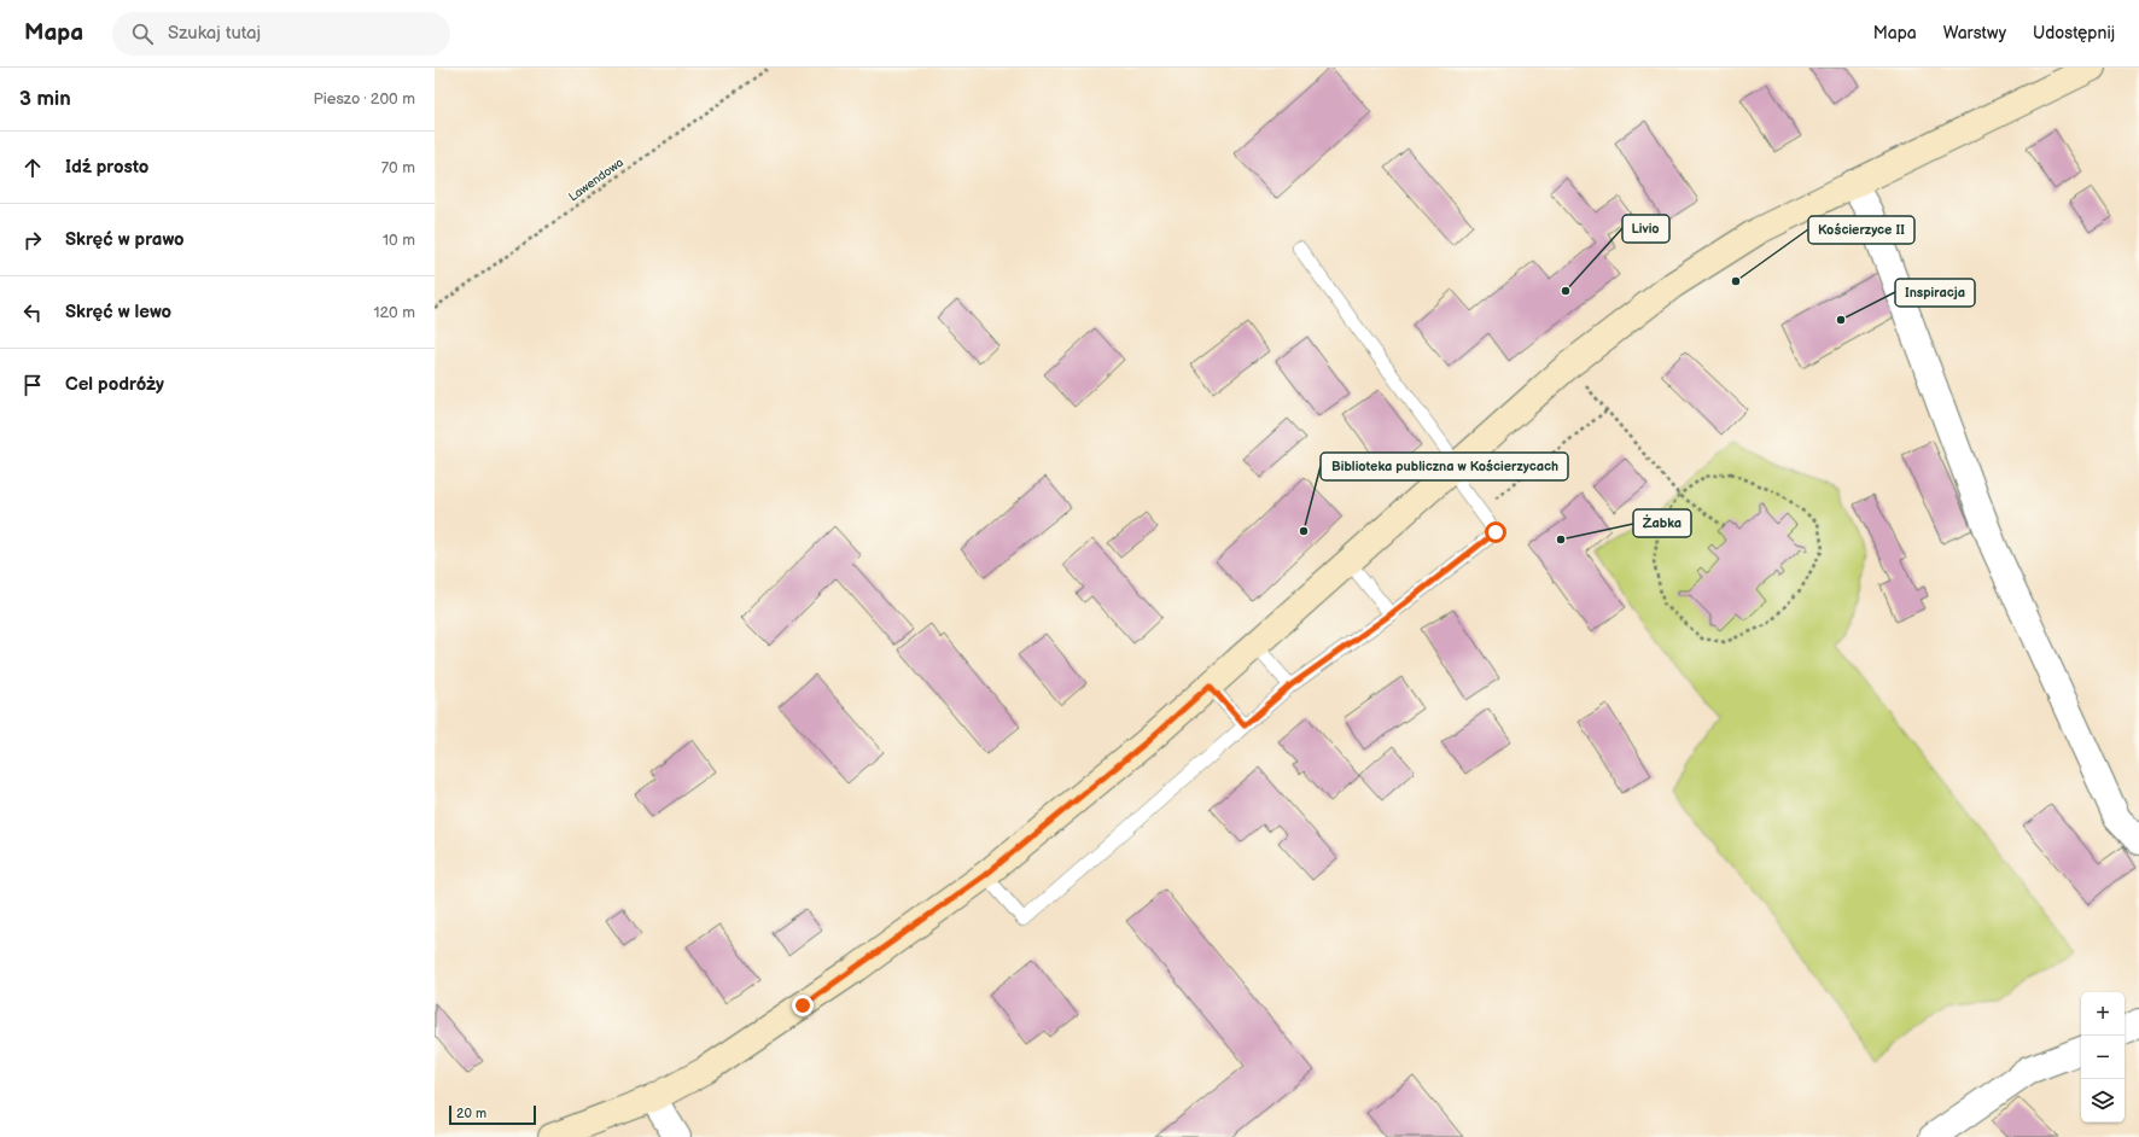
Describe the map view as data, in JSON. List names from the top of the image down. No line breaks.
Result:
{"streets":{"path":["Lawendowa"]},"places":["Kościerzyce II","Livio","Inspiracja","Biblioteka publiczna w Kościerzycach","Żabka"],"scale_bar":"20 m","page":{"header":"Mapa","search":"Szukaj tutaj","nav":["Mapa","Warstwy","Udostępnij"],"heading":["3 min","Pieszo · 200 m"],"list":[["Idź prosto","70 m"],["Skręć w prawo","10 m"],["Skręć w lewo","120 m"],"Cel podróży"],"map_buttons":["+","−"],"scale":"20 m"}}
